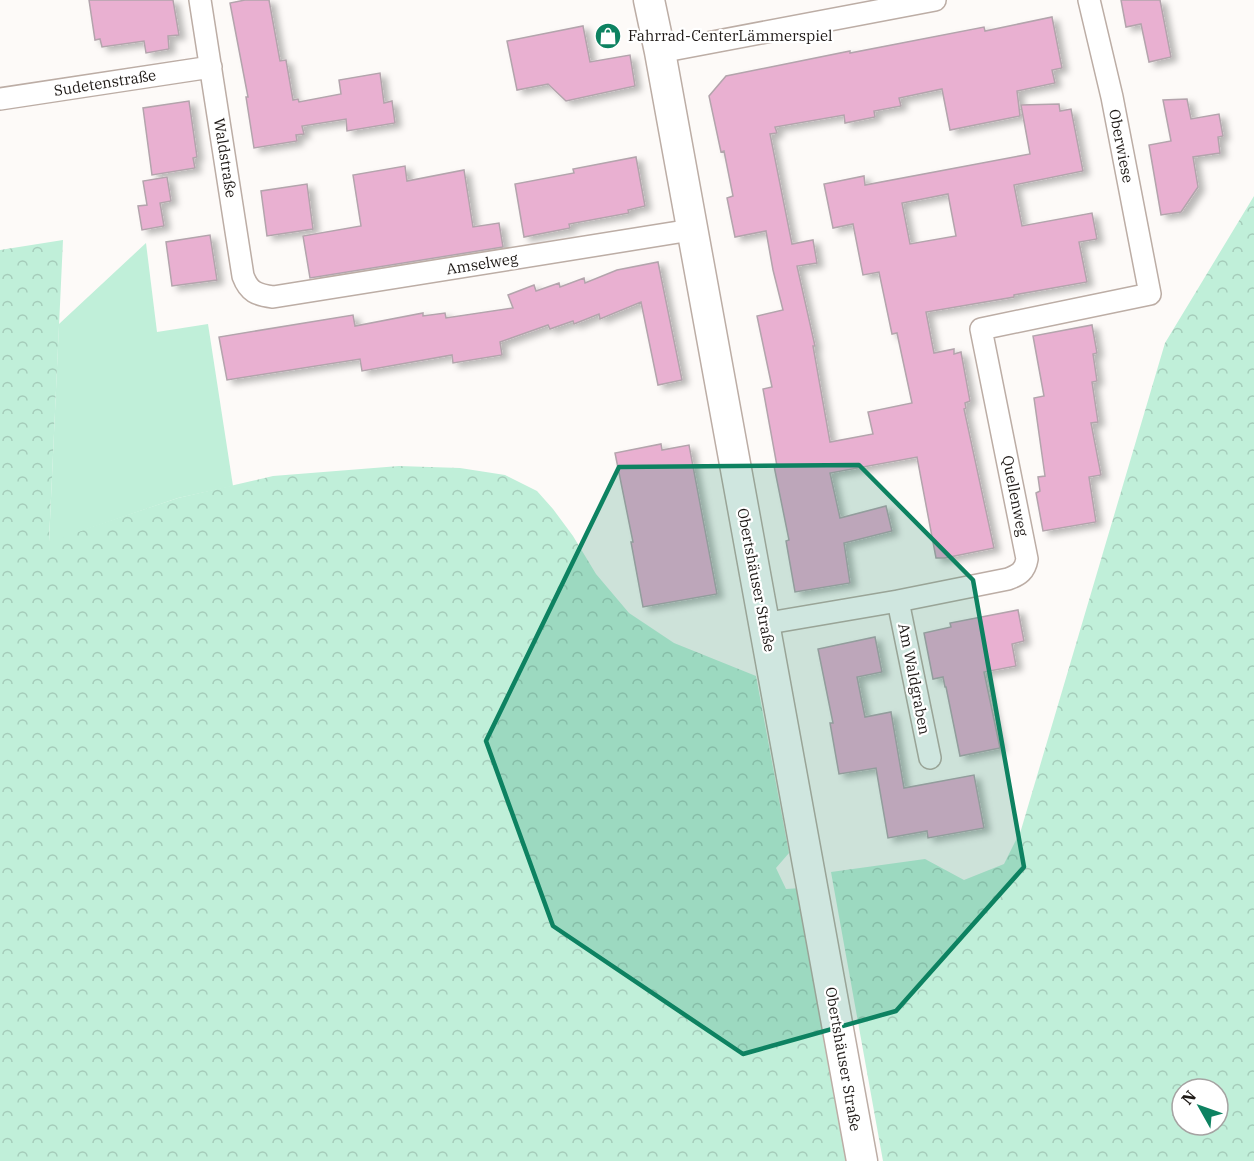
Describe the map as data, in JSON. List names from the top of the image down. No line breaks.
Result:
{"streets":{"main road":["Obertshäuser Straße"],"street":["Sudetenstraße","Oberwiese","Waldstraße","Amselweg","Quellenweg","Am Waldgraben"]},"crossings":[["Sudetenstraße","Waldstraße"],["Oberwiese","Quellenweg"],["Waldstraße","Amselweg"],["Amselweg","Obertshäuser Straße"],["Quellenweg","Obertshäuser Straße"],["Quellenweg","Am Waldgraben"]],"places":{"shop":["Fahrrad-CenterLämmerspiel"]},"north":"top left"}
